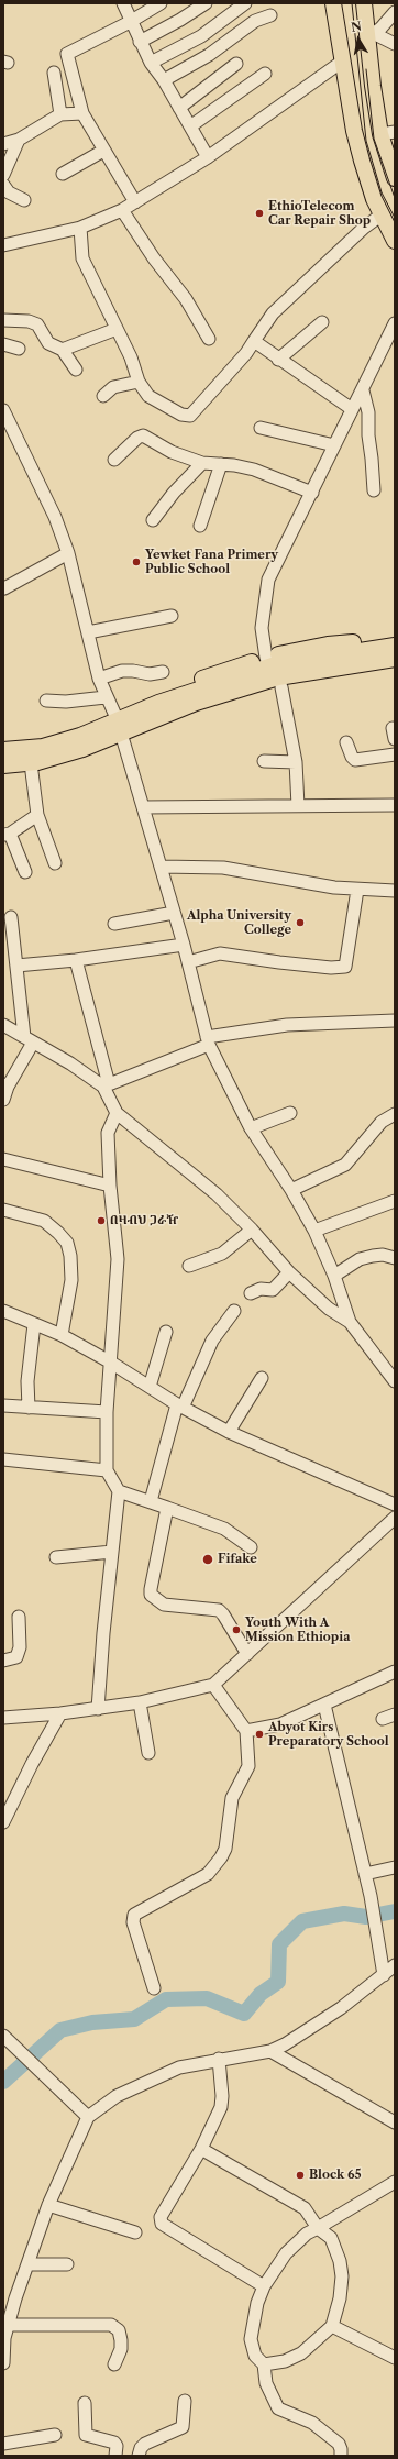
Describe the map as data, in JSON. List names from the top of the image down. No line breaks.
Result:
{"places":["EthioTelecom Car Repair Shop","Yewket Fana Primery Public School","Alpha University College","በዛብህ ጋራዥ","Fifake","Youth With A Mission Ethiopia","Abyot Kirs Preparatory School","Block 65"],"north":"top"}
